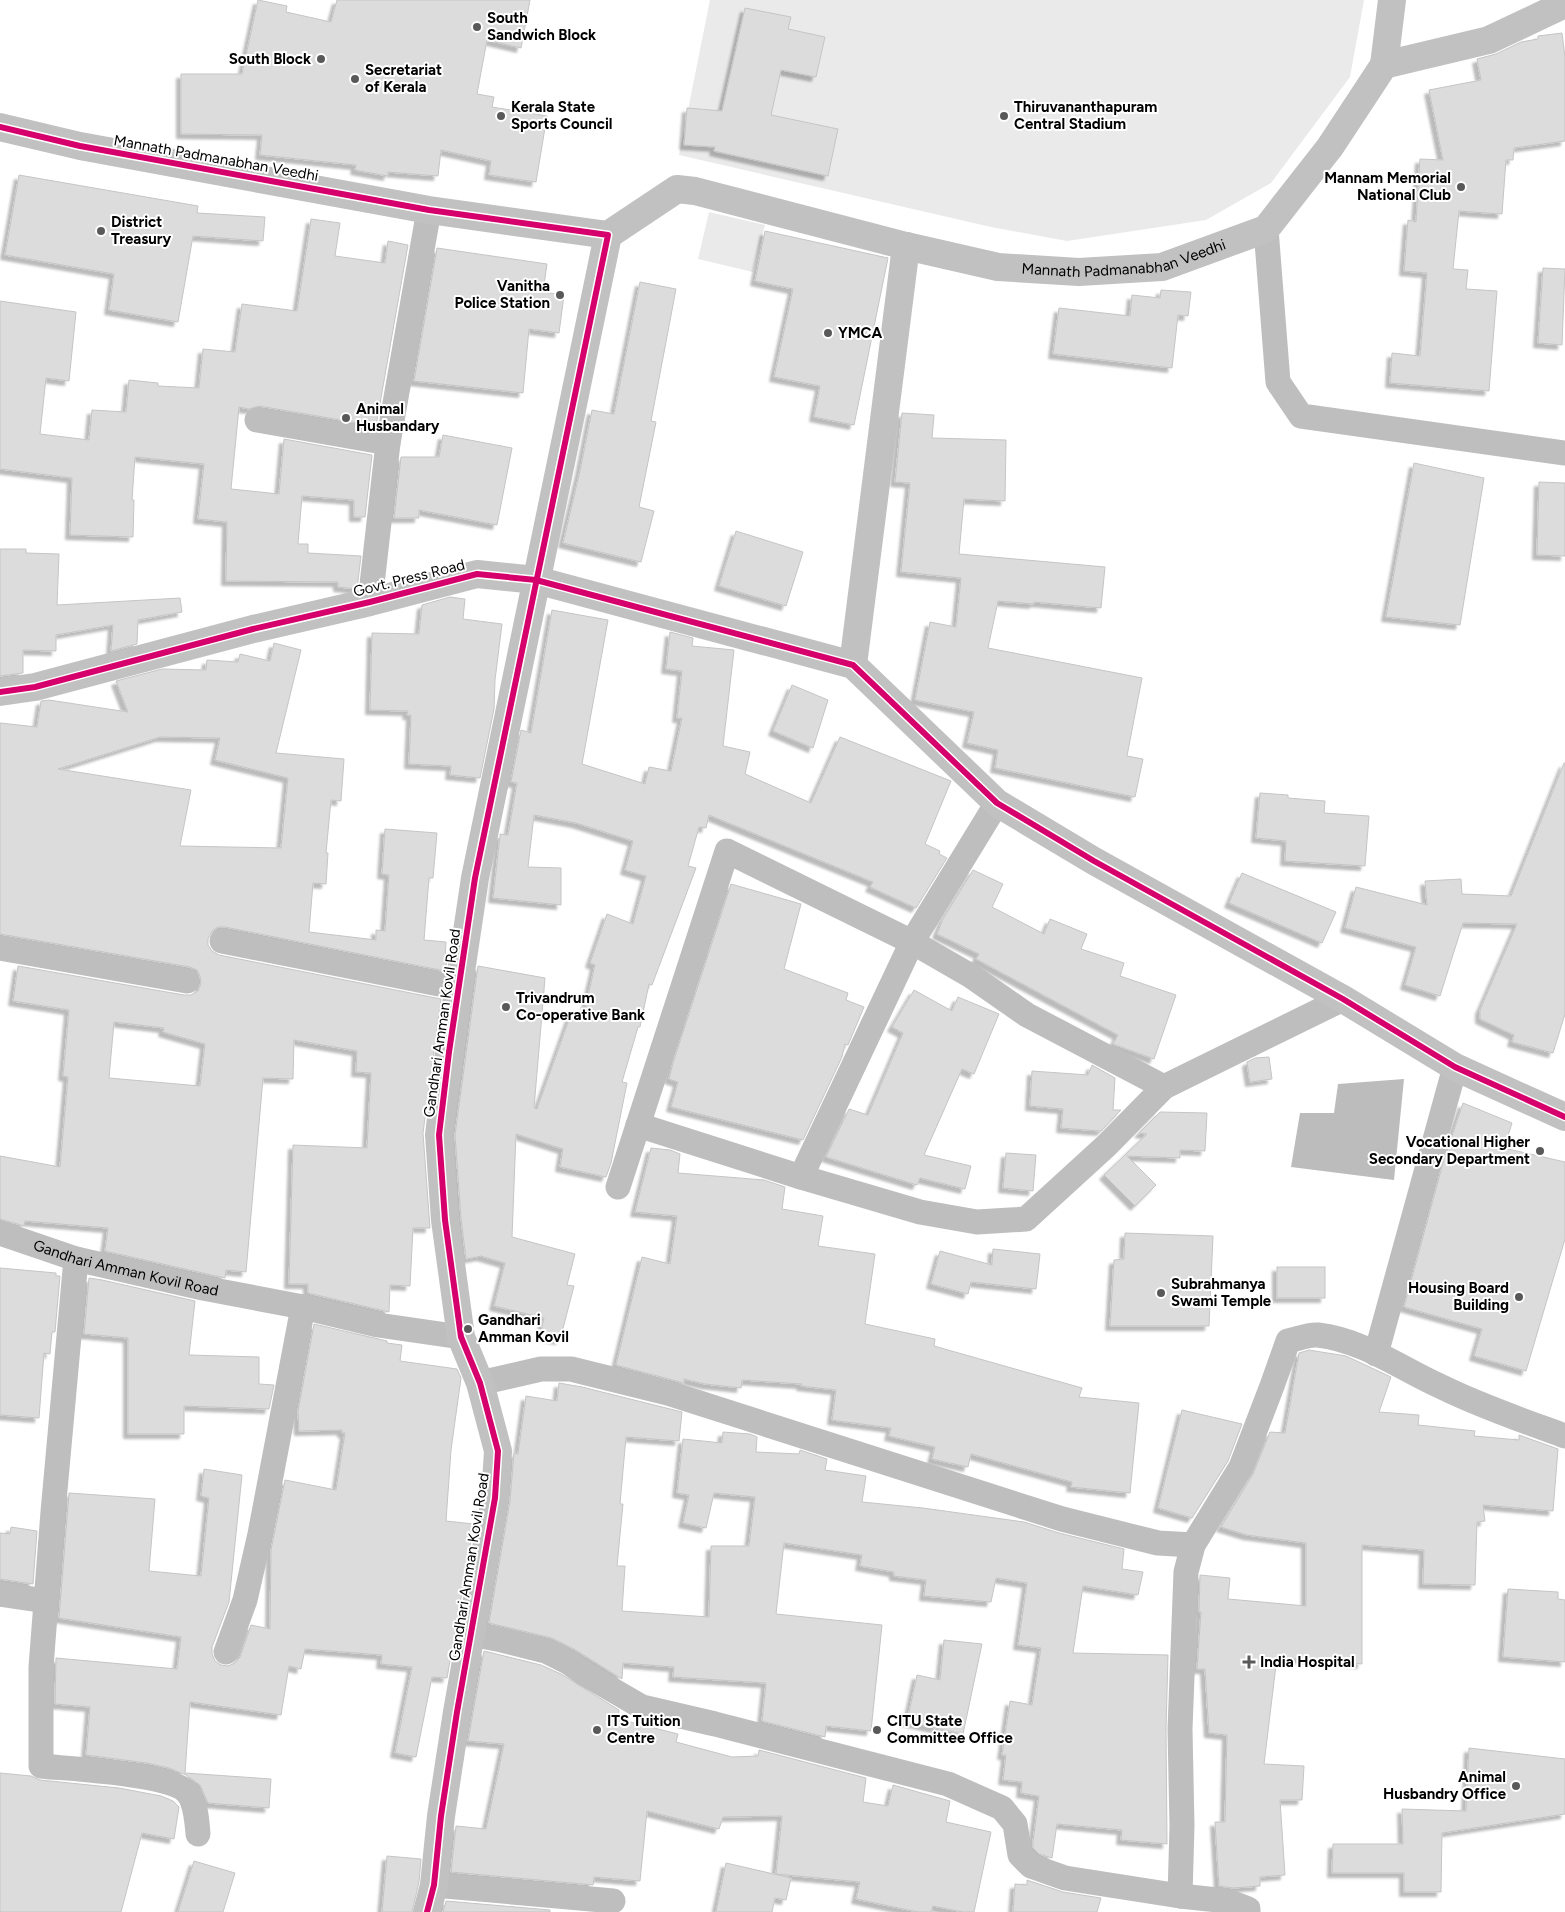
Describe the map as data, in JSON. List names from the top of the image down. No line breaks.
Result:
{"streets":{"street":["Mannath Padmanabhan Veedhi","Govt. Press Road","Gandhari Amman Kovil Road"]},"crossings":[["Mannath Padmanabhan Veedhi","Gandhari Amman Kovil Road"],["Govt. Press Road","Gandhari Amman Kovil Road"]],"places":{"other":["South Sandwich Block","South Block","Secretariat of Kerala","Kerala State Sports Council","Thiruvananthapuram Central Stadium","Mannam Memorial National Club","District Treasury","Vanitha Police Station","YMCA","Animal Husbandary","Trivandrum Co-operative Bank","Vocational Higher Secondary Department","Subrahmanya Swami Temple","Housing Board Building","Gandhari Amman Kovil","ITS Tuition Centre","CITU State Committee Office","Animal Husbandry Office"],"health":["India Hospital"]}}
